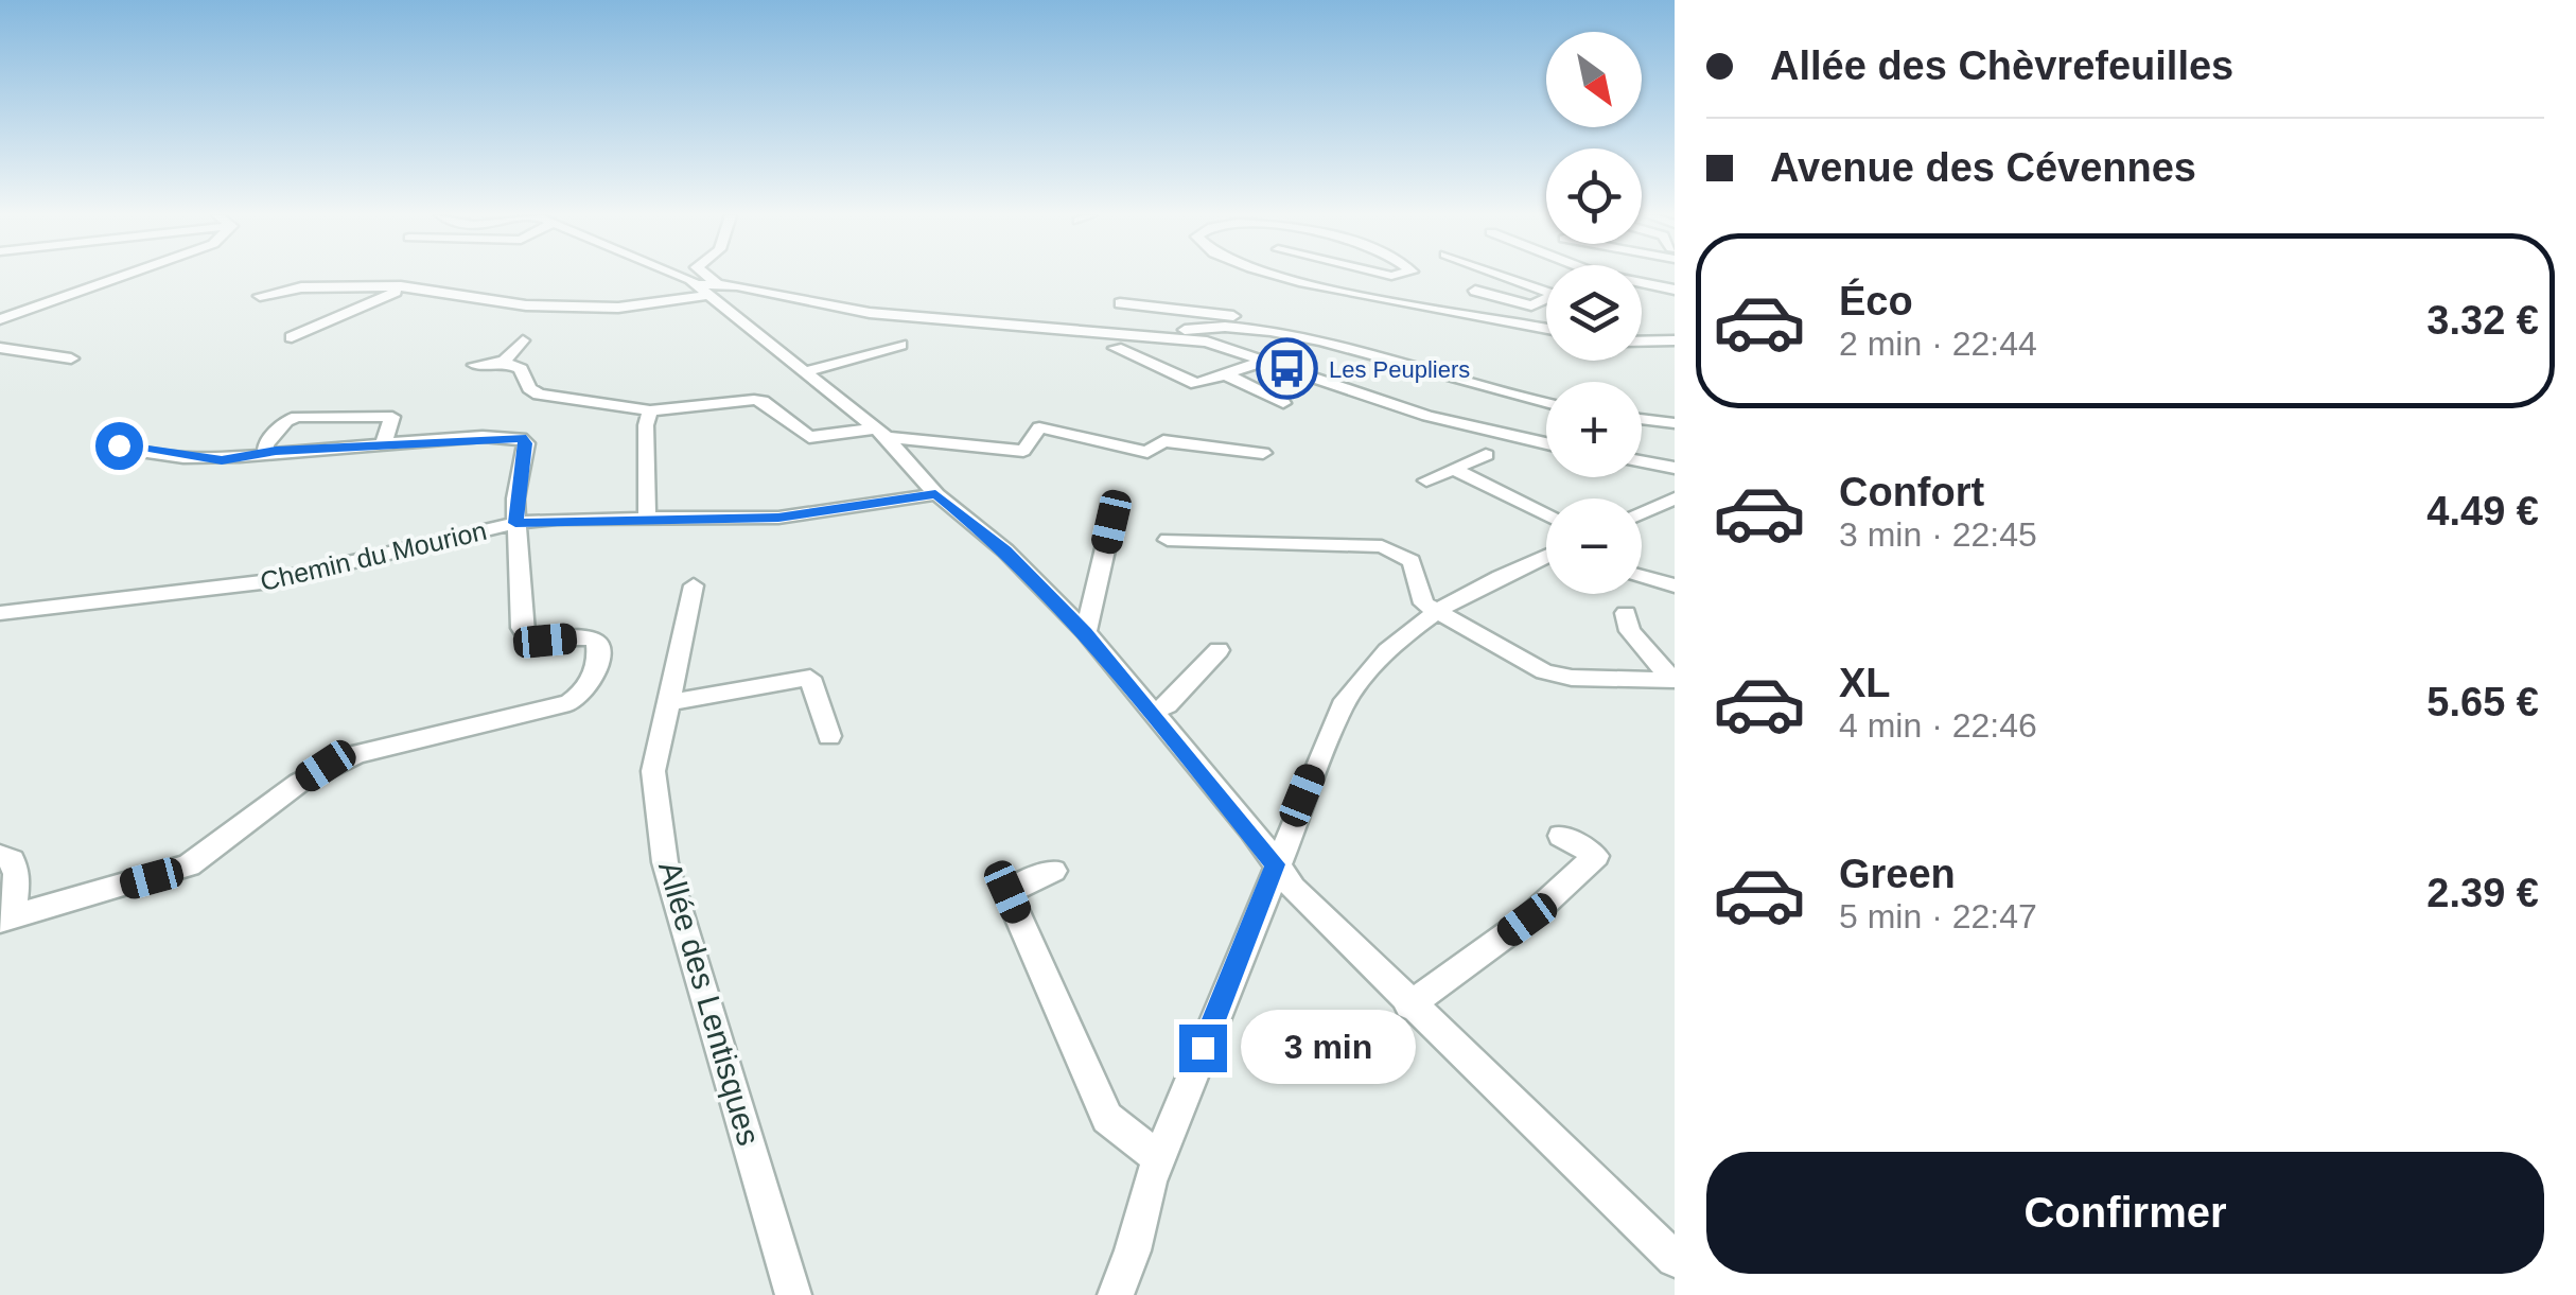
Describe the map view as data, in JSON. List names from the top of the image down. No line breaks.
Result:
{"streets":{"street":["Chemin du Mourion","Allée des Lentisques"]},"places":{"bus stop":["Les Peupliers"]},"north":"bottom right","page":{"banner":["Allée des Chèvrefeuilles","Avenue des Cévennes"],"map_buttons":["+","−"],"list":[{"name":"Éco","note":"2 min · 22:44","value":"3.32 €"},{"name":"Confort","note":"3 min · 22:45","value":"4.49 €"},{"name":"XL","note":"4 min · 22:46","value":"5.65 €"},{"name":"Green","note":"5 min · 22:47","value":"2.39 €"}],"bubble":"3 min","buttons":"Confirmer"}}
